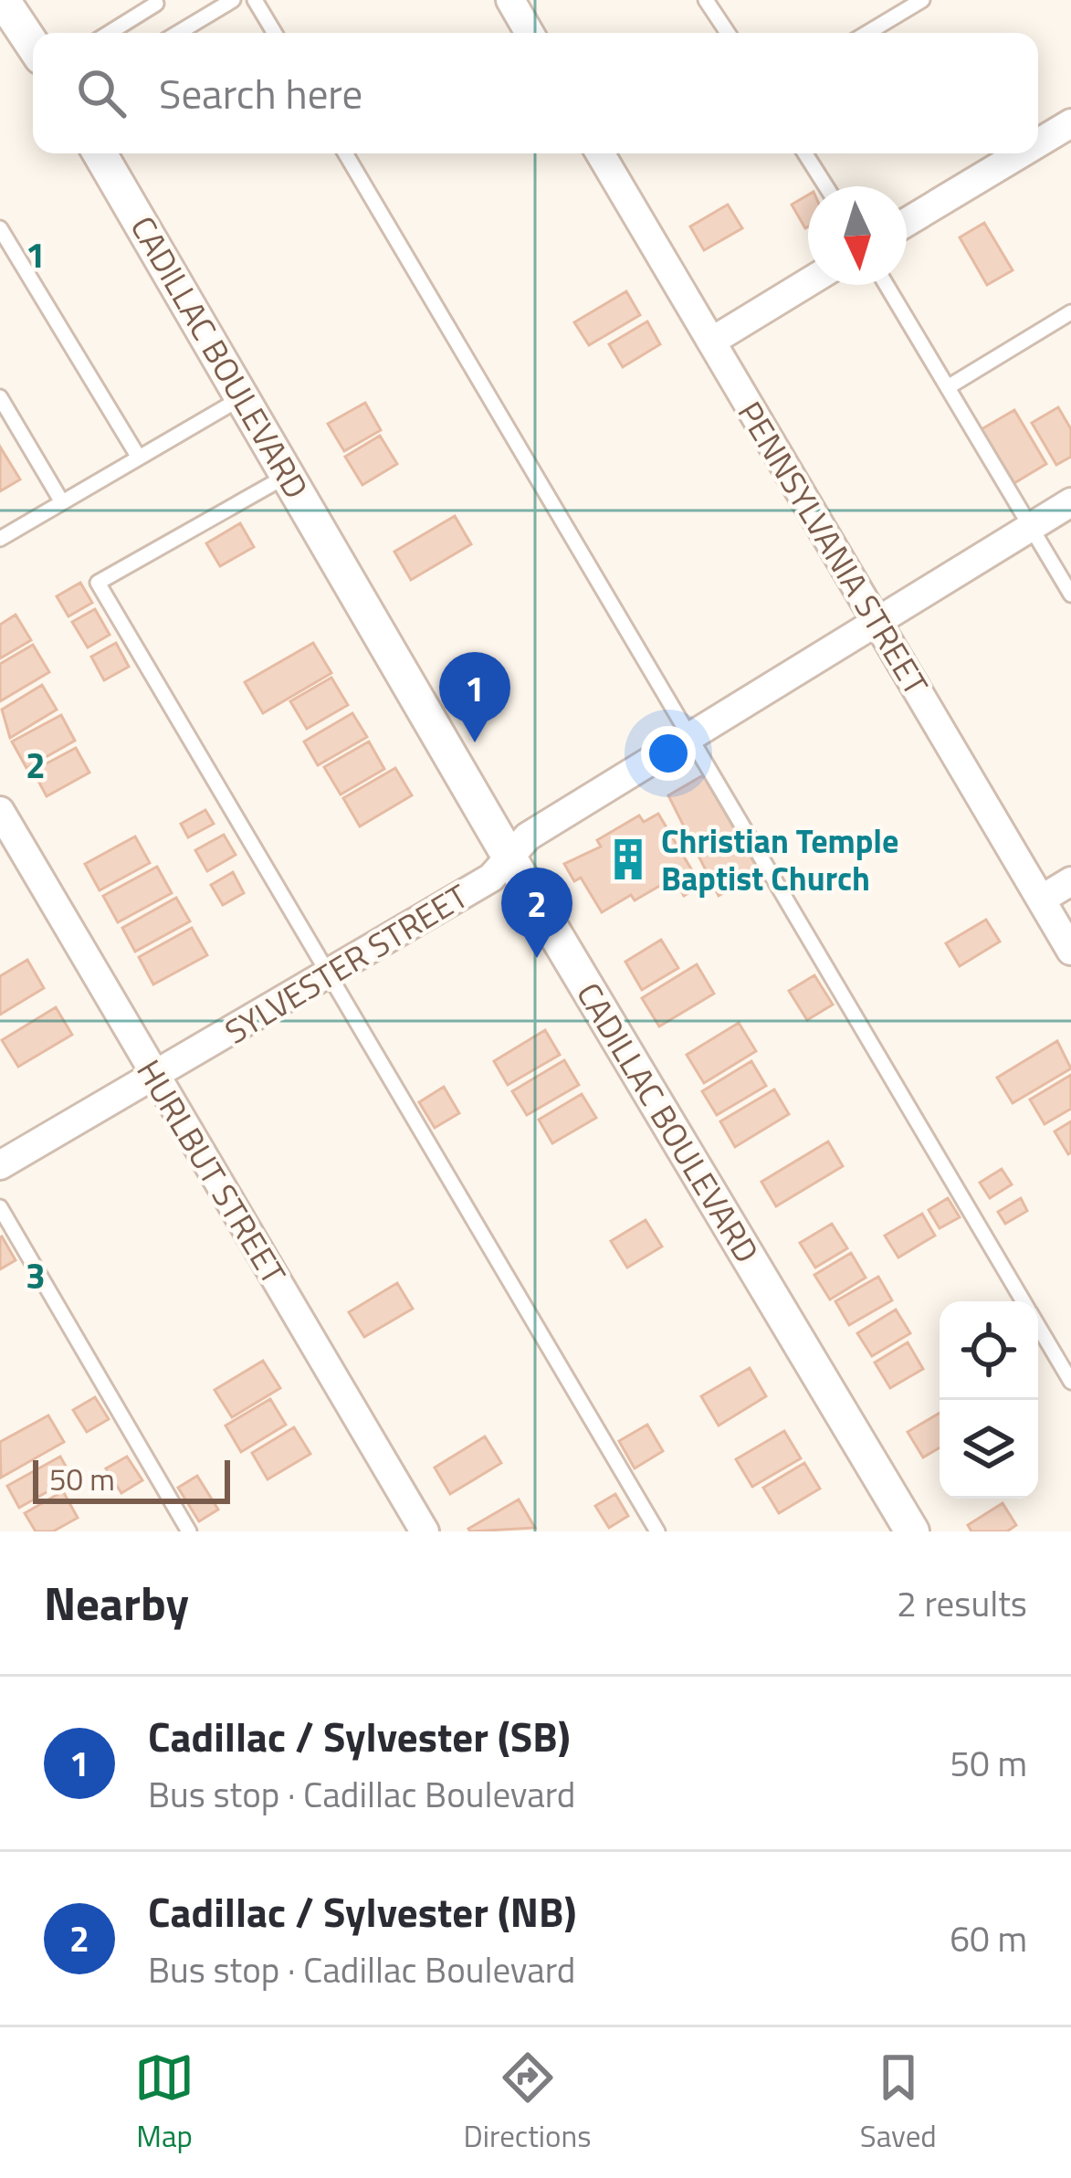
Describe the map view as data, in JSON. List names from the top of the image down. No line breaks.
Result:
{"streets":{"street":["CADILLAC BOULEVARD","PENNSYLVANIA STREET","SYLVESTER STREET","HURLBUT STREET"]},"crossings":[["CADILLAC BOULEVARD","SYLVESTER STREET"],["PENNSYLVANIA STREET","SYLVESTER STREET"],["SYLVESTER STREET","HURLBUT STREET"]],"places":{"building":["Christian Temple Baptist Church"]},"scale_bar":"50 m","north":"bottom","page":{"search":"Search here","pins":["1","2"],"scale":"50 m","heading":["Nearby","2 results"],"list":[{"mark":"1","name":"Cadillac / Sylvester (SB)","note":"Bus stop · Cadillac Boulevard","value":"50 m"},{"mark":"2","name":"Cadillac / Sylvester (NB)","note":"Bus stop · Cadillac Boulevard","value":"60 m"}],"nav":["Map","Directions","Saved"]},"grid":{"rows":["1","2","3"]}}
